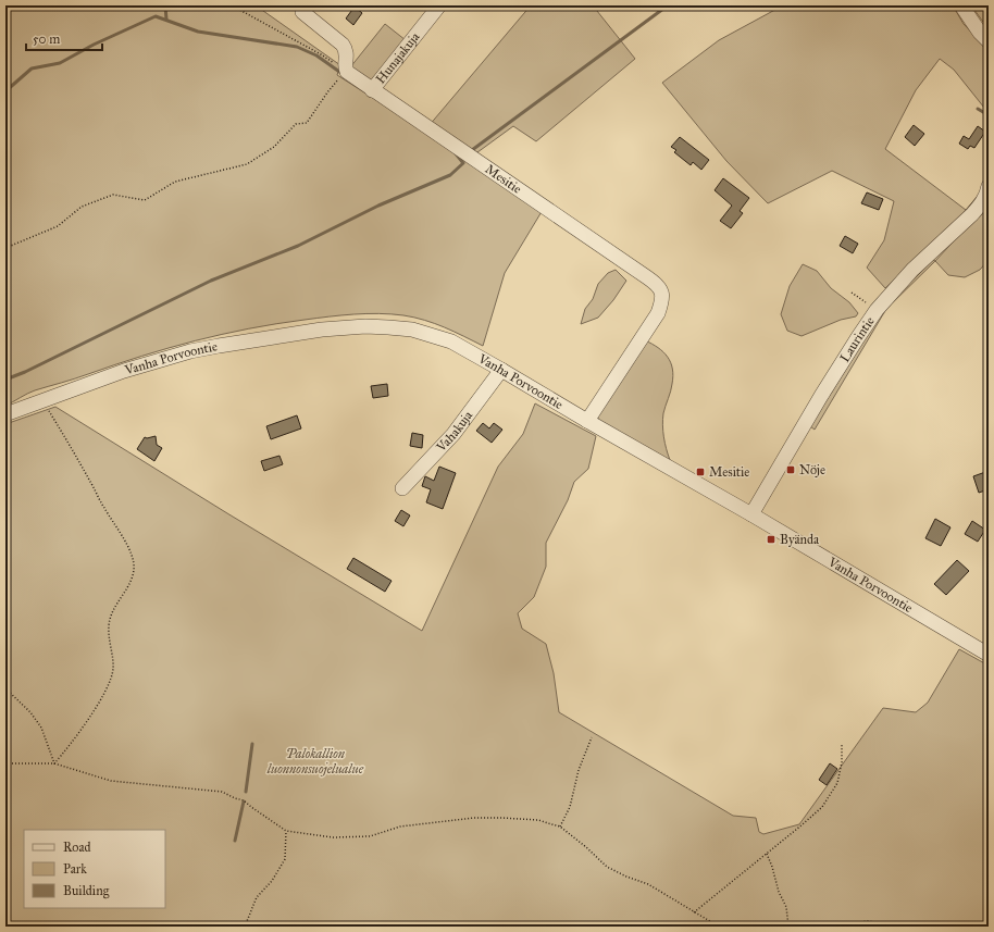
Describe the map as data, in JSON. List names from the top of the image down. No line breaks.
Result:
{"streets":{"street":["Hunajakuja","Mesitie","Laurintie","Vanha Porvoontie","Vahakuja"]},"crossings":[["Hunajakuja","Mesitie"],["Mesitie","Vanha Porvoontie"],["Laurintie","Vanha Porvoontie"],["Vanha Porvoontie","Vahakuja"]],"parks":["Palokallion luonnonsuojelualue"],"places":{"transit":["Nöje","Mesitie","Byända"]},"legend":["Road","Park","Building"],"scale_bar":"50 m"}
